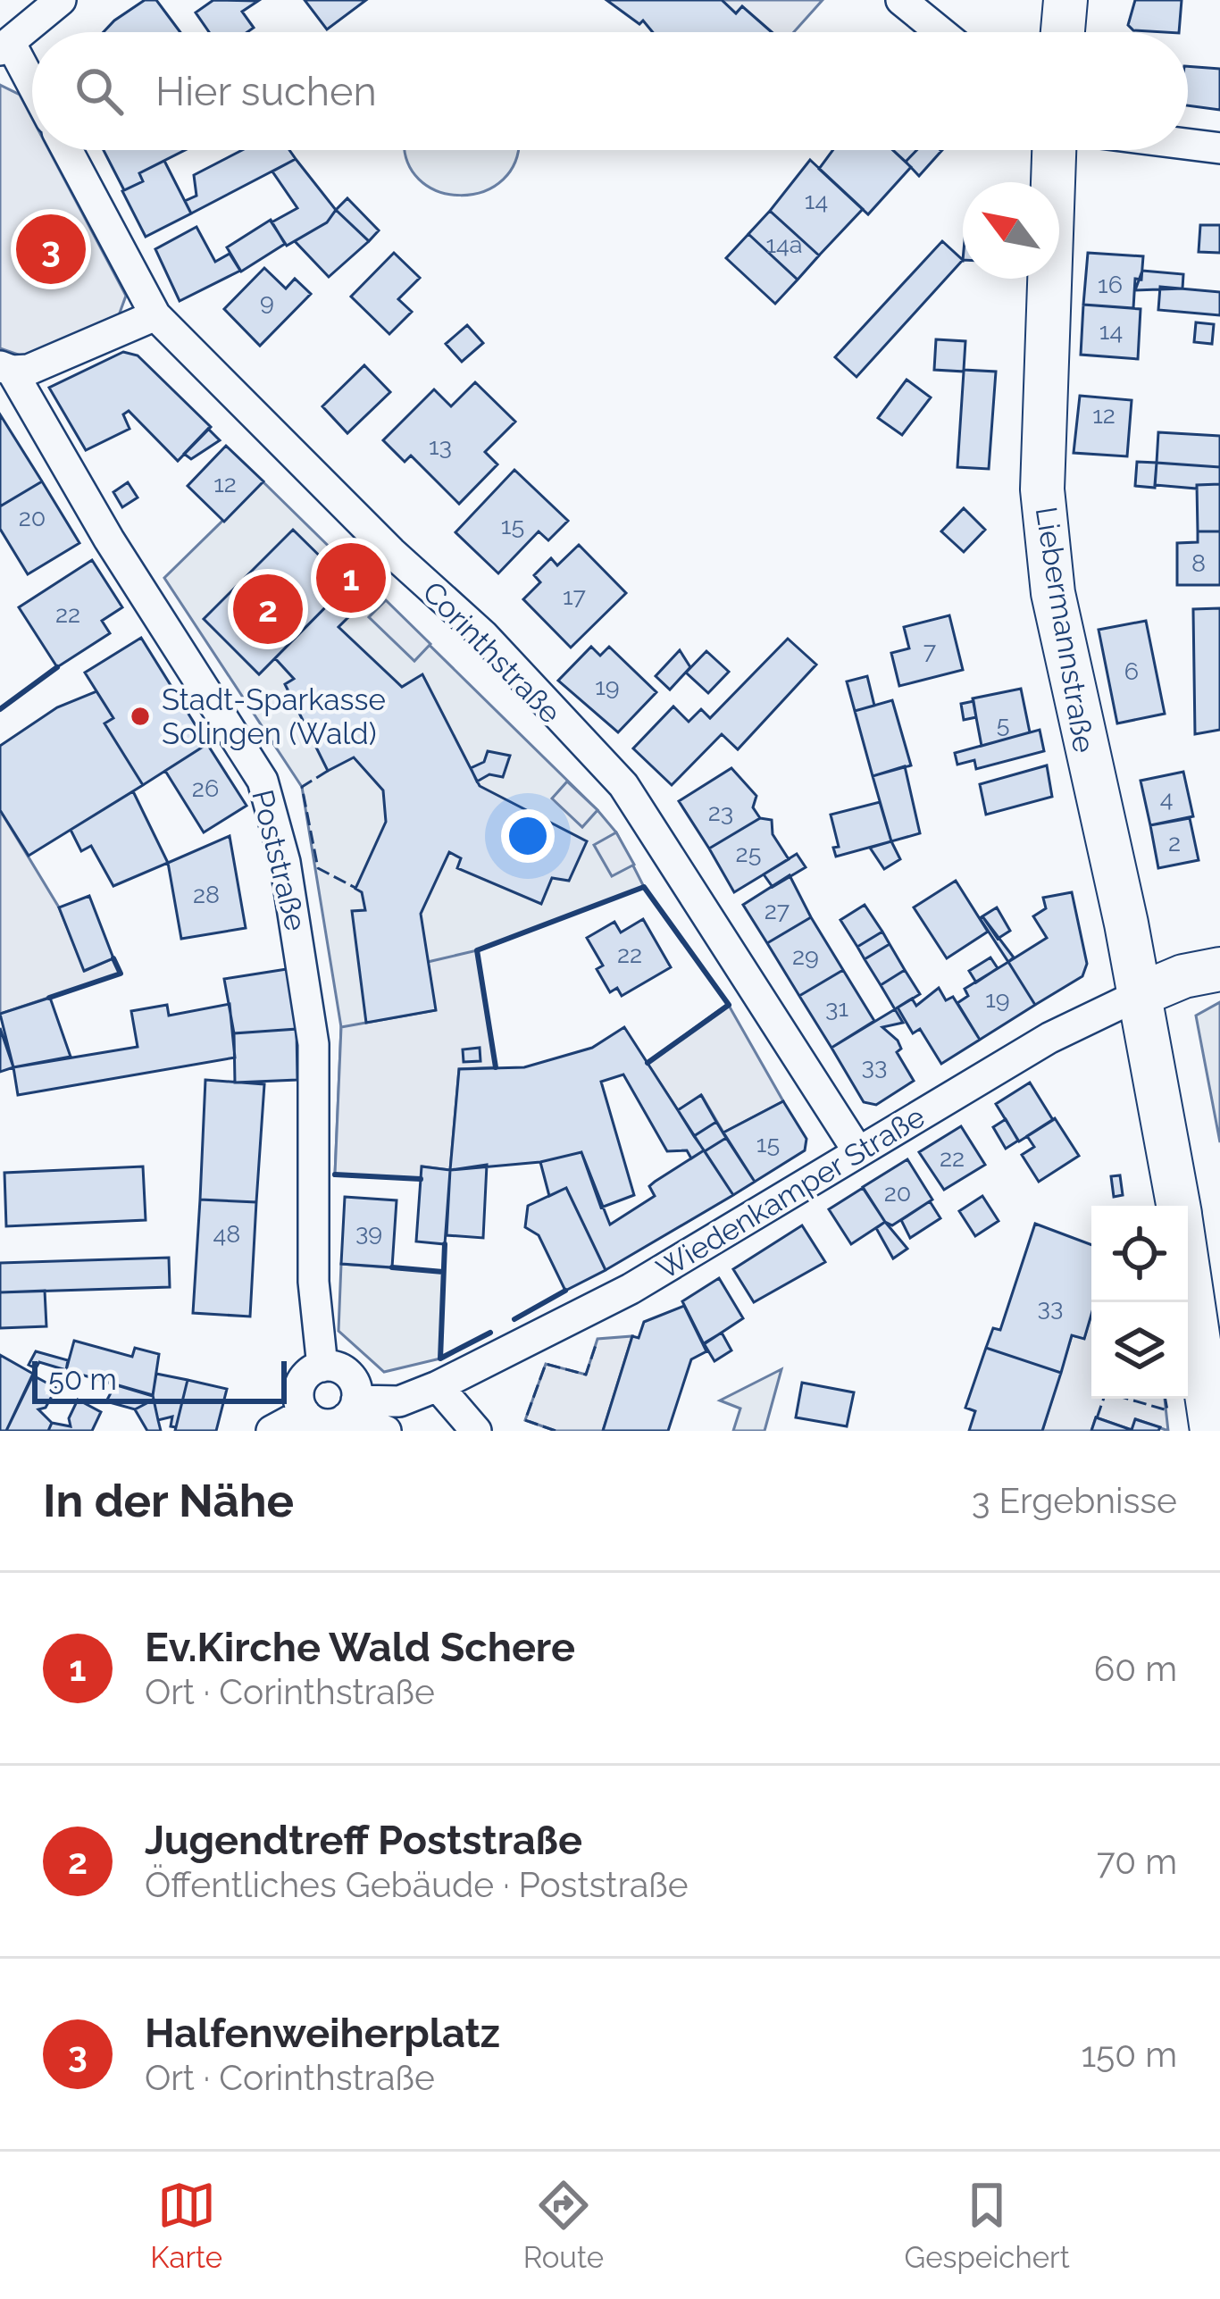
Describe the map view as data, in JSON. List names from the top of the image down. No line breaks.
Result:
{"streets":{"main road":["Liebermannstraße","Wiedenkamper Straße"],"street":["Corinthstraße","Poststraße"]},"crossings":[["Liebermannstraße","Wiedenkamper Straße"],["Corinthstraße","Wiedenkamper Straße"],["Poststraße","Wiedenkamper Straße"]],"places":["Stadt-Sparkasse Solingen (Wald)"],"house_numbers":["14","14a","16","9","14","12","13","12","20","15","8","17","22","7","6","19","5","26","4","23","2","25","28","27","22","29","19","31","33","15","22","20","39","48","33"],"scale_bar":"50 m","north":"top left","page":{"search":"Hier suchen","pins":["3","1","2"],"scale":"50 m","heading":["In der Nähe","3 Ergebnisse"],"list":[{"mark":"1","name":"Ev.Kirche Wald Schere","note":"Ort · Corinthstraße","value":"60 m"},{"mark":"2","name":"Jugendtreff Poststraße","note":"Öffentliches Gebäude · Poststraße","value":"70 m"},{"mark":"3","name":"Halfenweiherplatz","note":"Ort · Corinthstraße","value":"150 m"}],"nav":["Karte","Route","Gespeichert"]}}
